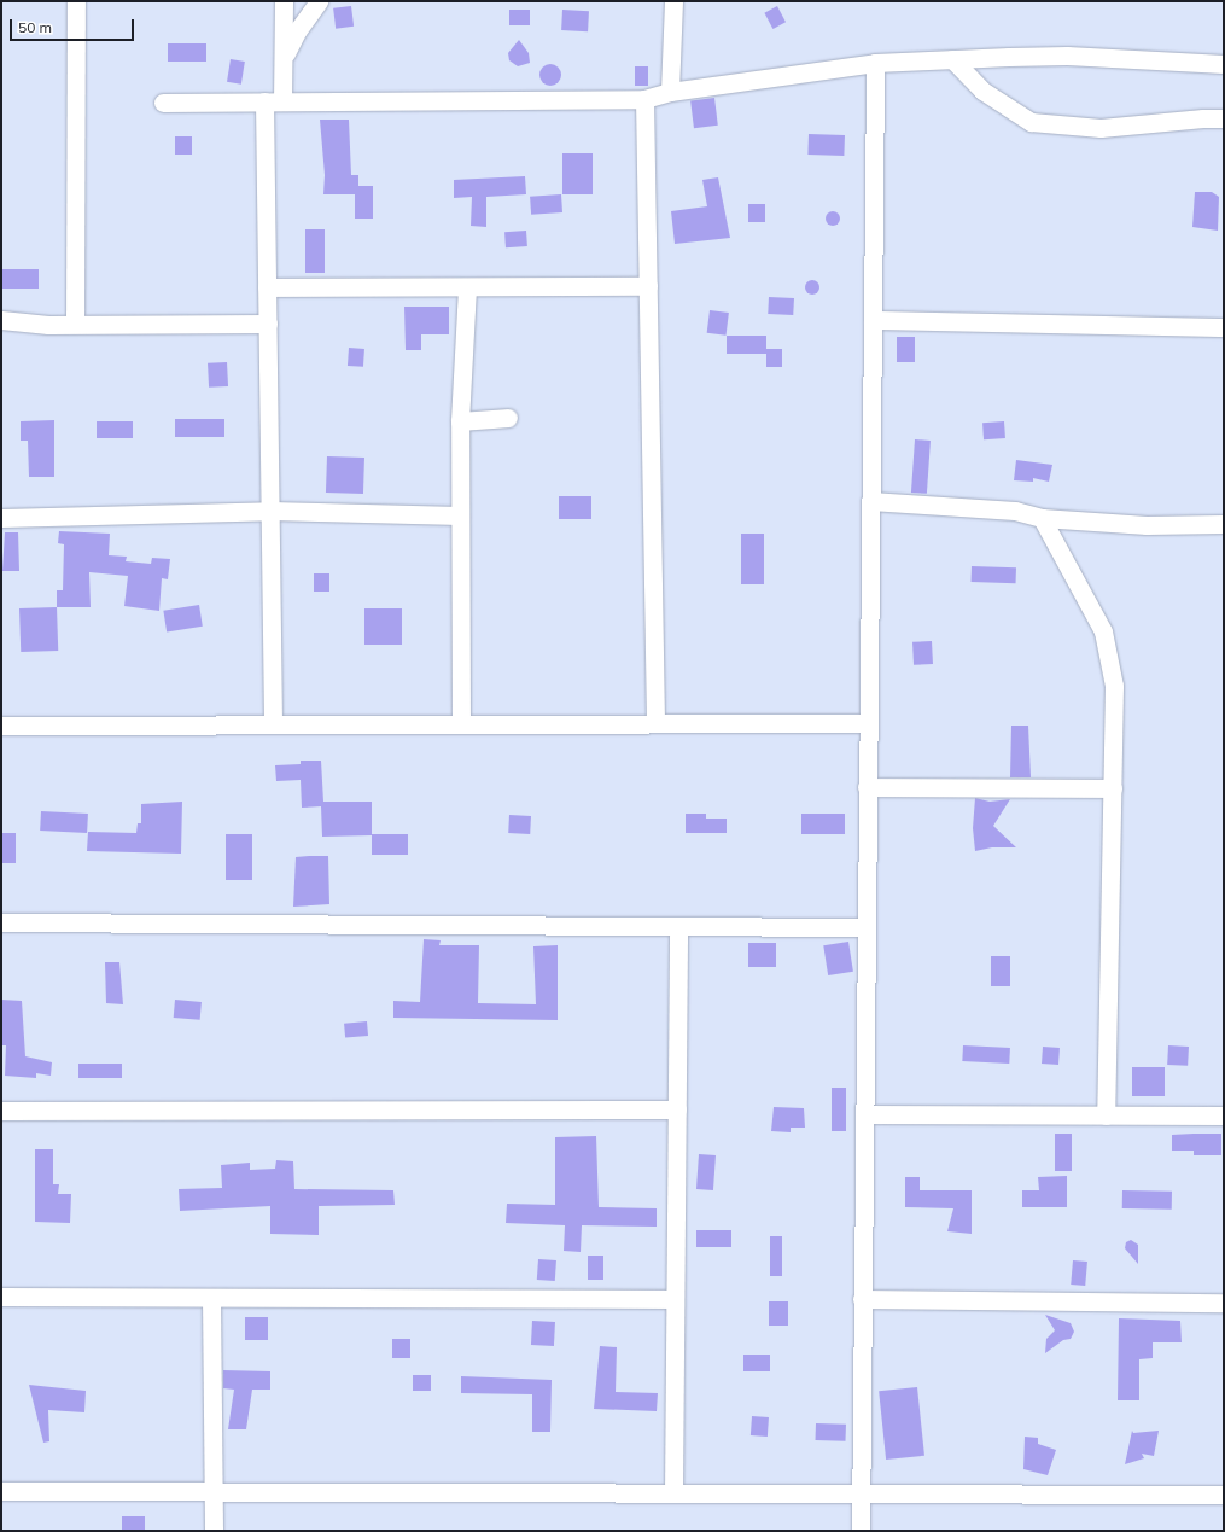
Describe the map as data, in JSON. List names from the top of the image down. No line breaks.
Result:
{"scale_bar":"50 m"}
